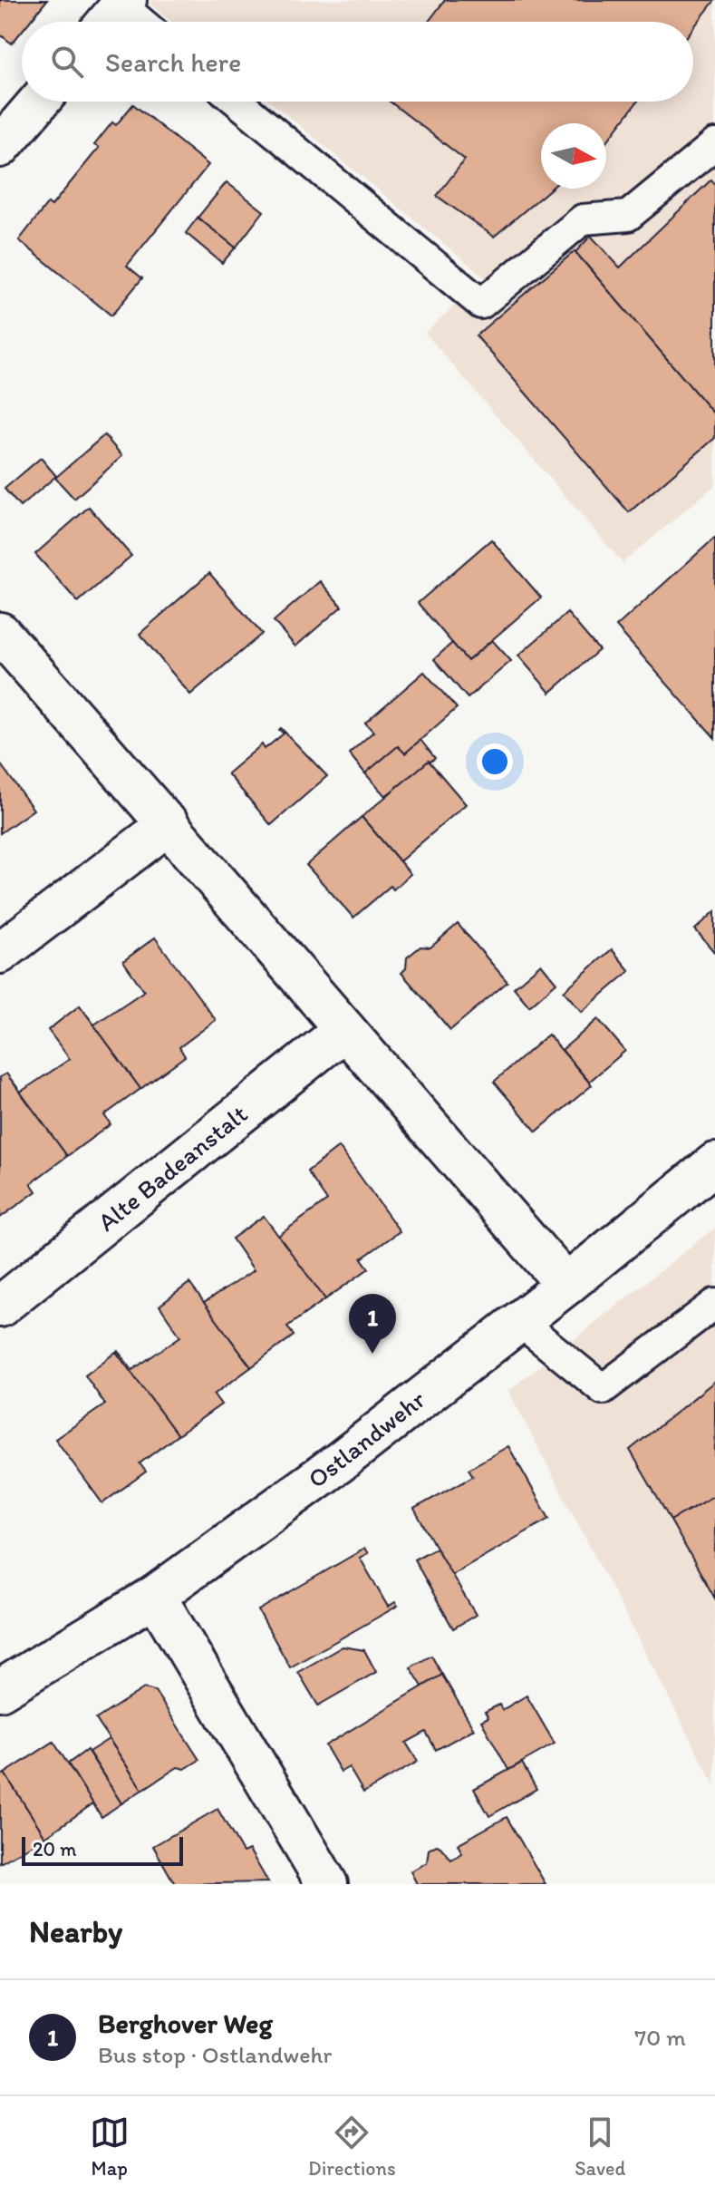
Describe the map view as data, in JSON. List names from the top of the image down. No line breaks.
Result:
{"streets":{"street":["Alte Badeanstalt","Ostlandwehr"]},"scale_bar":"20 m","north":"right","page":{"search":"Search here","pins":"1","scale":"20 m","heading":"Nearby","list":[{"mark":"1","name":"Berghover Weg","note":"Bus stop · Ostlandwehr","value":"70 m"}],"nav":["Map","Directions","Saved"]}}
